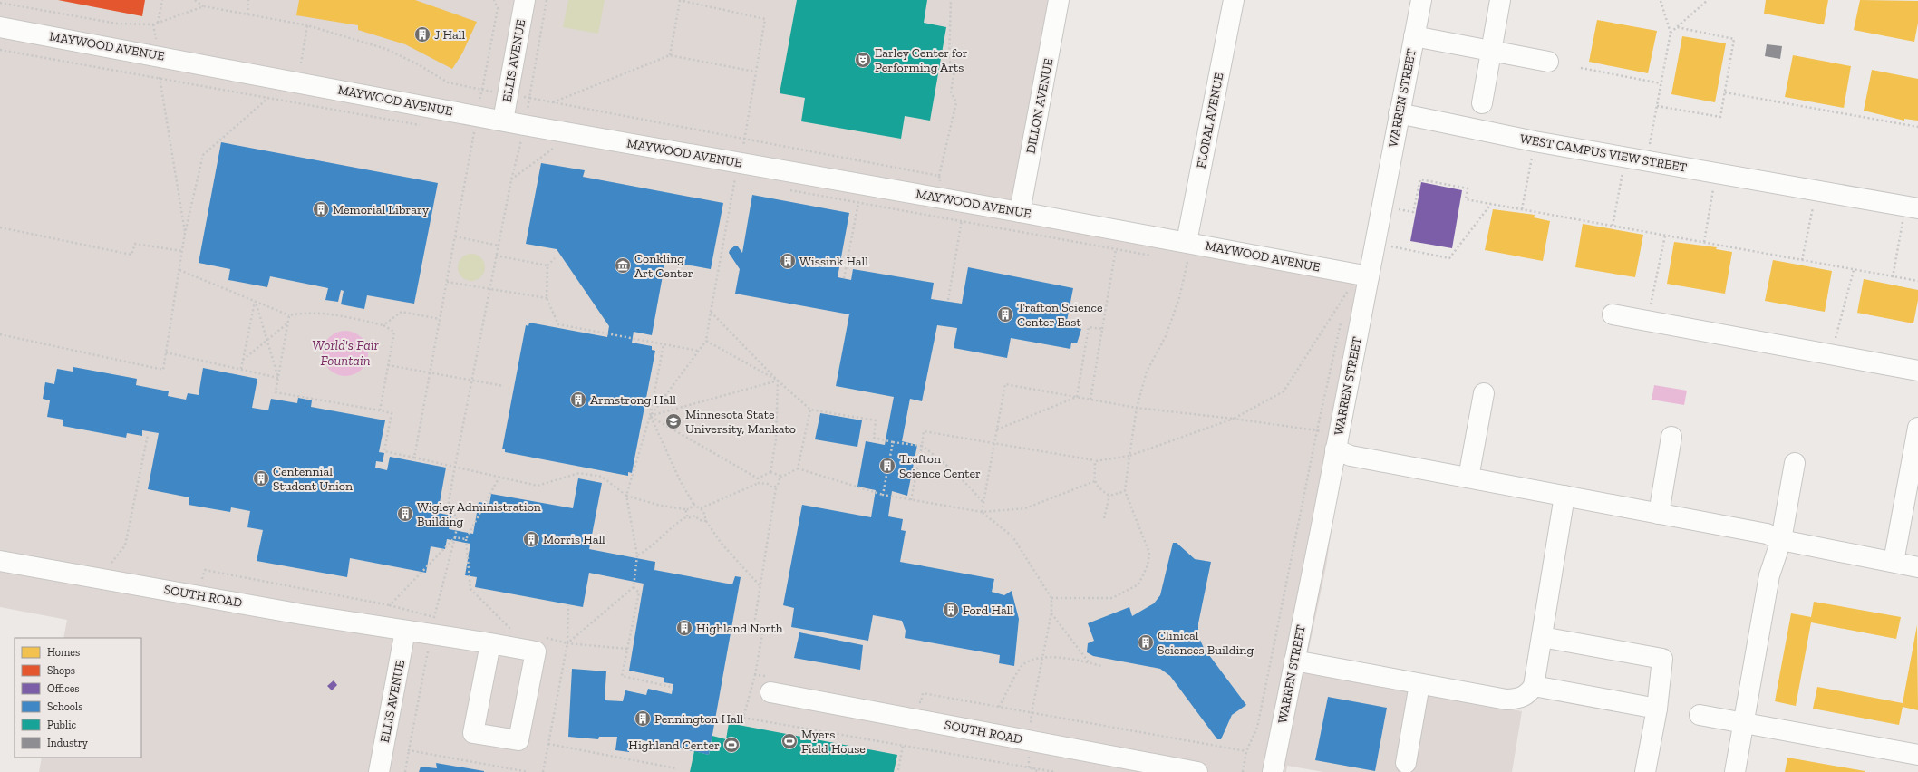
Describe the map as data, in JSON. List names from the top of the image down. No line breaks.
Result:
{"streets":{"street":["MAYWOOD AVENUE","ELLIS AVENUE","WARREN STREET","DILLON AVENUE","FLORAL AVENUE","WEST CAMPUS VIEW STREET","SOUTH ROAD"]},"crossings":[["MAYWOOD AVENUE","ELLIS AVENUE"],["MAYWOOD AVENUE","WARREN STREET"],["MAYWOOD AVENUE","DILLON AVENUE"],["MAYWOOD AVENUE","FLORAL AVENUE"],["ELLIS AVENUE","SOUTH ROAD"],["WARREN STREET","WEST CAMPUS VIEW STREET"]],"water":["World's Fair Fountain"],"places":{"building":["J Hall","Memorial Library","Wissink Hall","Trafton Science Center East","Armstrong Hall","Trafton Science Center","Centennial Student Union","Wigley Administration Building","Morris Hall","Ford Hall","Highland North","Clinical Sciences Building","Pennington Hall"],"theatre":["Earley Center for Performing Arts"],"museum":["Conkling Art Center"],"school or university":["Minnesota State University, Mankato"],"sports":["Myers Field House","Highland Center"]},"legend":["Homes","Shops","Offices","Schools","Public","Industry"]}
